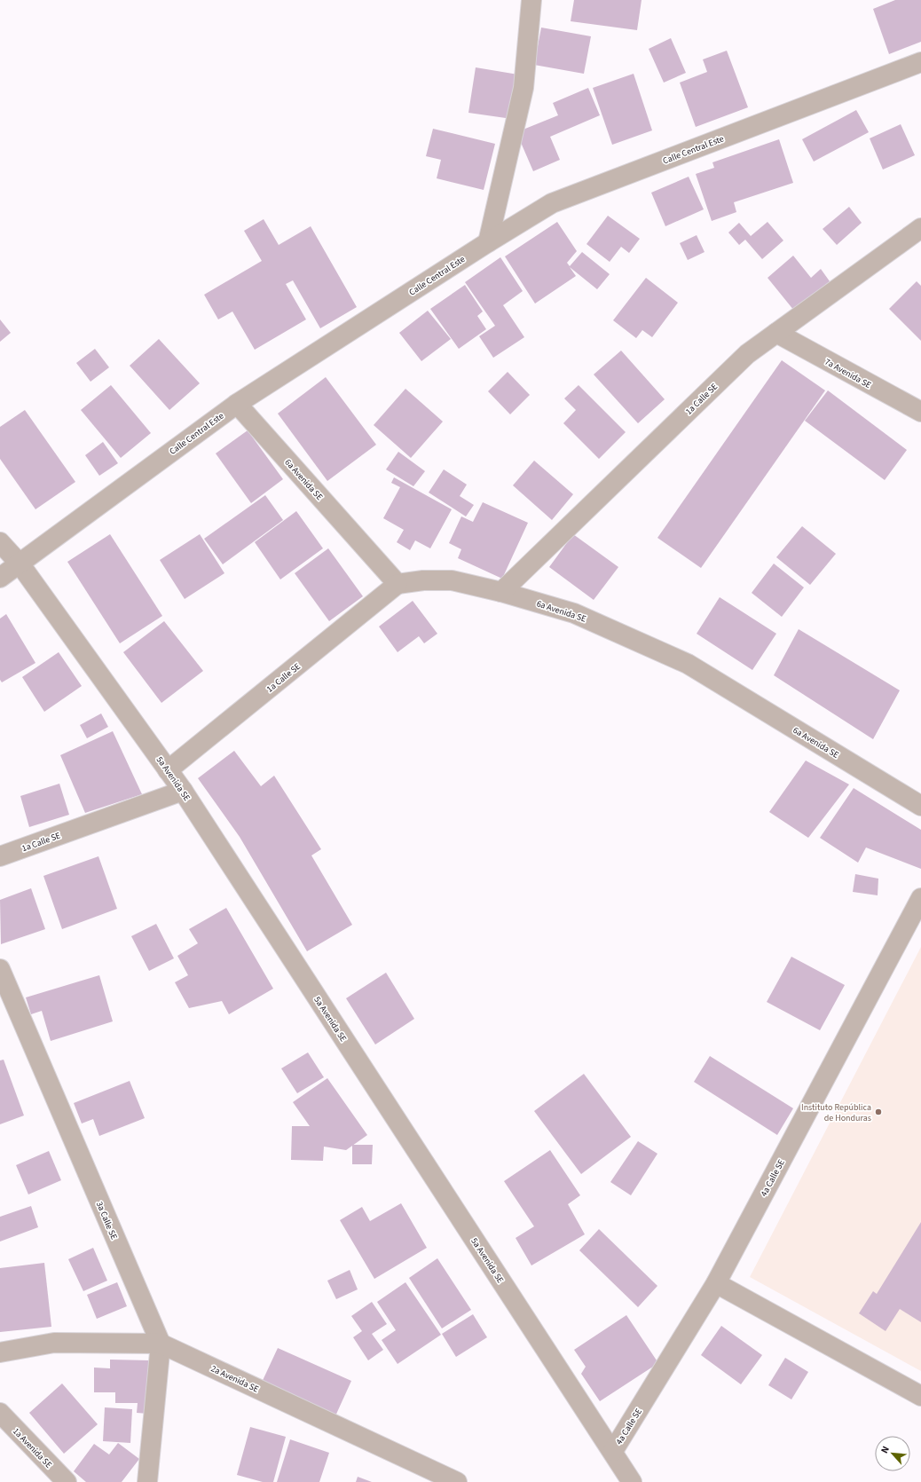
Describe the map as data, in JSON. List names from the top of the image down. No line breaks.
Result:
{"streets":{"street":["Calle Central Este","7a Avenida SE","1a Calle SE","6a Avenida SE","5a Avenida SE","4a Calle SE","3a Calle SE","2a Avenida SE","1a Avenida SE"]},"crossings":[["Calle Central Este","6a Avenida SE"],["Calle Central Este","5a Avenida SE"],["7a Avenida SE","1a Calle SE"],["1a Calle SE","6a Avenida SE"],["1a Calle SE","5a Avenida SE"],["5a Avenida SE","4a Calle SE"],["3a Calle SE","2a Avenida SE"]],"places":["Instituto República de Honduras"],"north":"top left"}
